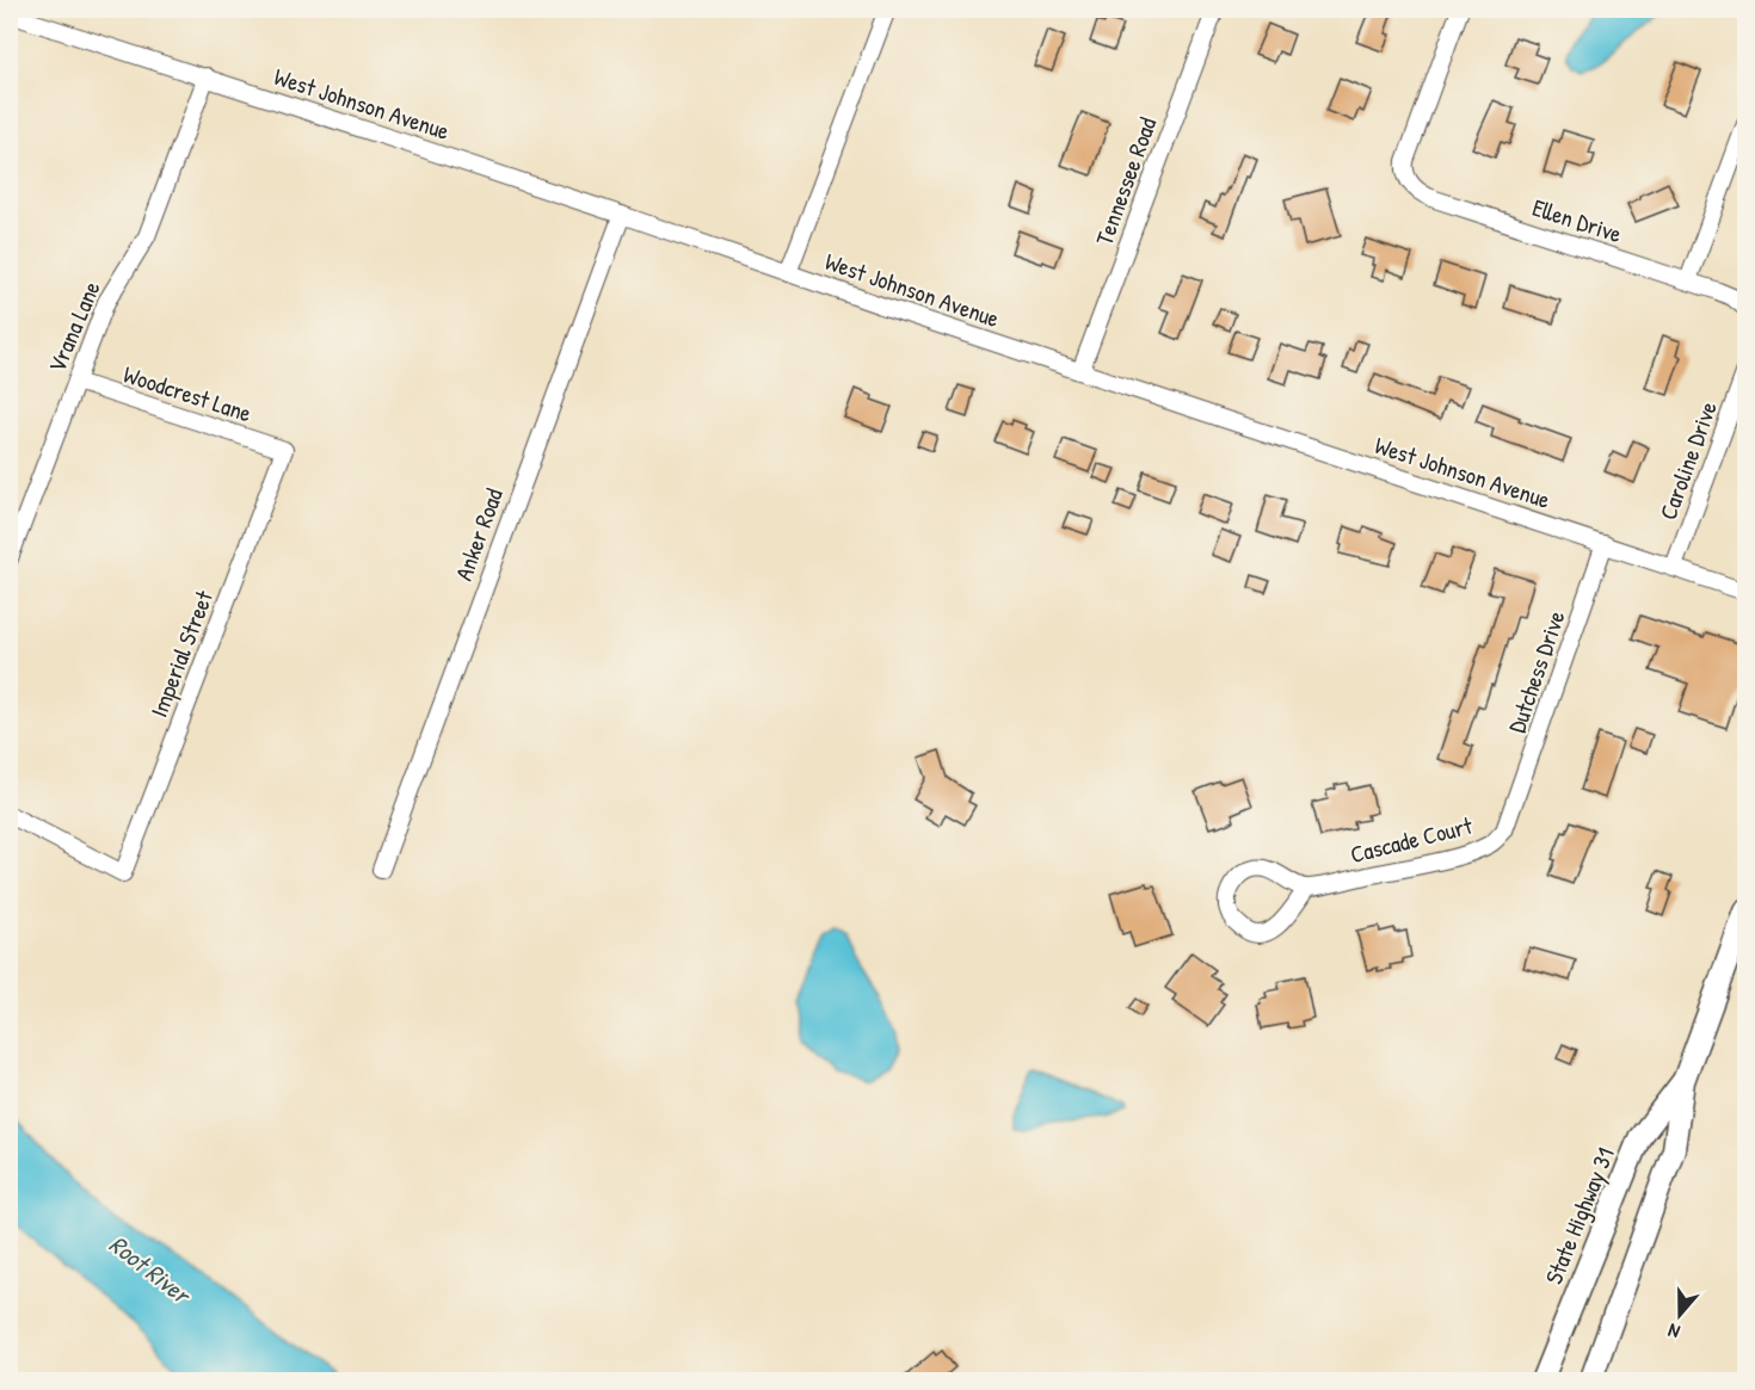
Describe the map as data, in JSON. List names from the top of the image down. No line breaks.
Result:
{"streets":{"main road":["State Highway 31"],"street":["West Johnson Avenue","Tennessee Road","Ellen Drive","Vrana Lane","Woodcrest Lane","Caroline Drive","Anker Road","Imperial Street","Dutchess Drive","Cascade Court"]},"crossings":[["West Johnson Avenue","Tennessee Road"],["West Johnson Avenue","Vrana Lane"],["West Johnson Avenue","Caroline Drive"],["West Johnson Avenue","Anker Road"],["West Johnson Avenue","Dutchess Drive"],["Vrana Lane","Woodcrest Lane"],["Woodcrest Lane","Imperial Street"],["Dutchess Drive","Cascade Court"]],"water":["Root River"],"north":"bottom"}
